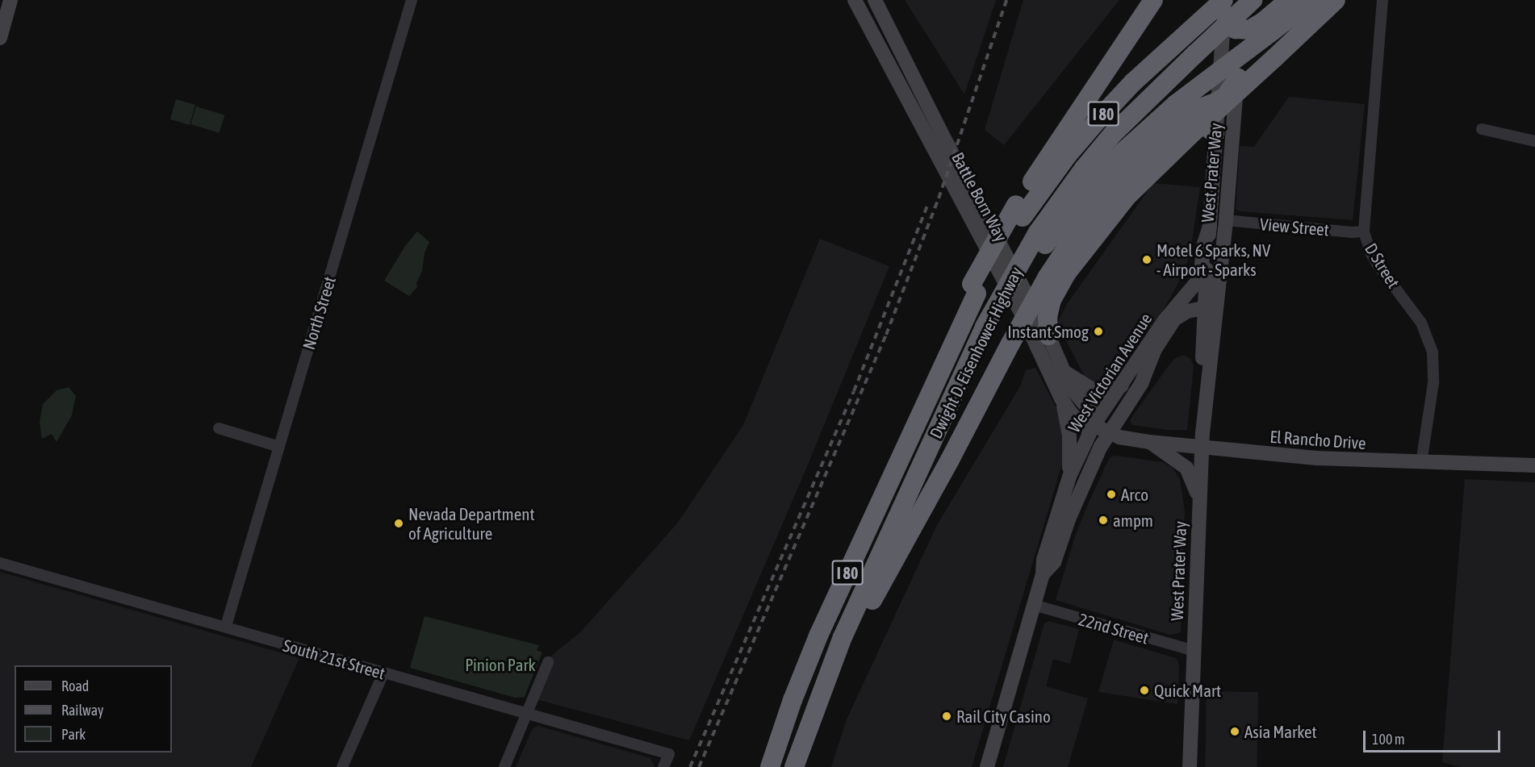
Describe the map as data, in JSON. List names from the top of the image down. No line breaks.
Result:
{"streets":{"highway":["I 80","Dwight D. Eisenhower Highway"],"main road":["West Prater Way","Battle Born Way","West Victorian Avenue","El Rancho Drive"],"street":["View Street","D Street","North Street","22nd Street","South 21st Street"]},"crossings":[["West Prater Way","View Street"],["West Prater Way","Dwight D. Eisenhower Highway"],["West Prater Way","West Victorian Avenue"],["West Prater Way","El Rancho Drive"],["West Prater Way","22nd Street"],["Battle Born Way","West Victorian Avenue"],["Battle Born Way","El Rancho Drive"],["View Street","D Street"],["D Street","El Rancho Drive"],["North Street","South 21st Street"],["West Victorian Avenue","El Rancho Drive"],["West Victorian Avenue","22nd Street"]],"parks":["Pinion Park"],"places":["Motel 6 Sparks, NV - Airport - Sparks","Instant Smog","Arco","ampm","Nevada Department of Agriculture","Quick Mart","Rail City Casino","Asia Market"],"legend":["Road","Railway","Park"],"scale_bar":"100 m"}
